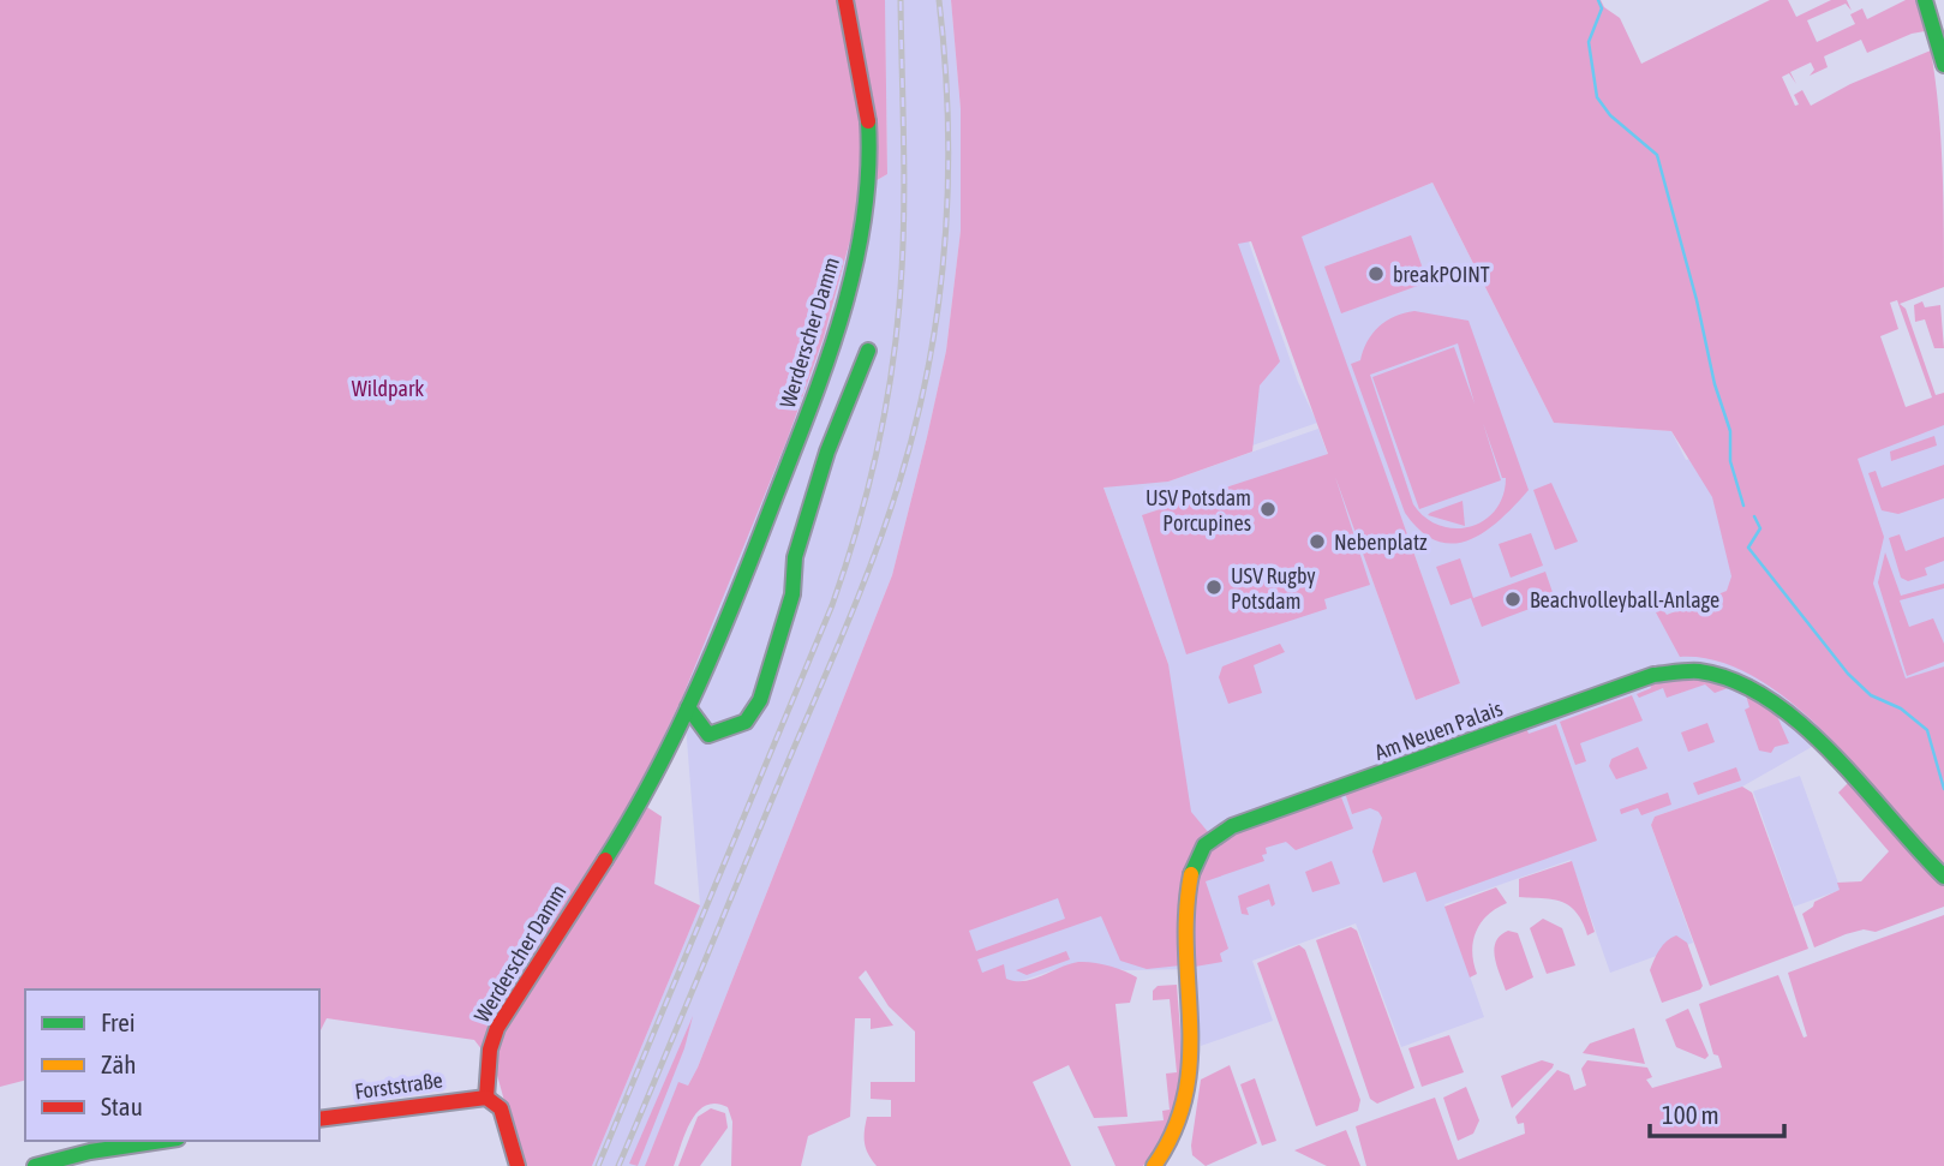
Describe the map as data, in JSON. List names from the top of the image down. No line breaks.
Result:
{"streets":{"street":["Werderscher Damm","Am Neuen Palais","Forststraße"]},"crossings":[["Werderscher Damm","Forststraße"]],"parks":["Wildpark"],"places":["breakPOINT","USV Potsdam Porcupines","Nebenplatz","USV Rugby Potsdam","Beachvolleyball-Anlage"],"legend":["Frei","Zäh","Stau"],"scale_bar":"100 m"}
